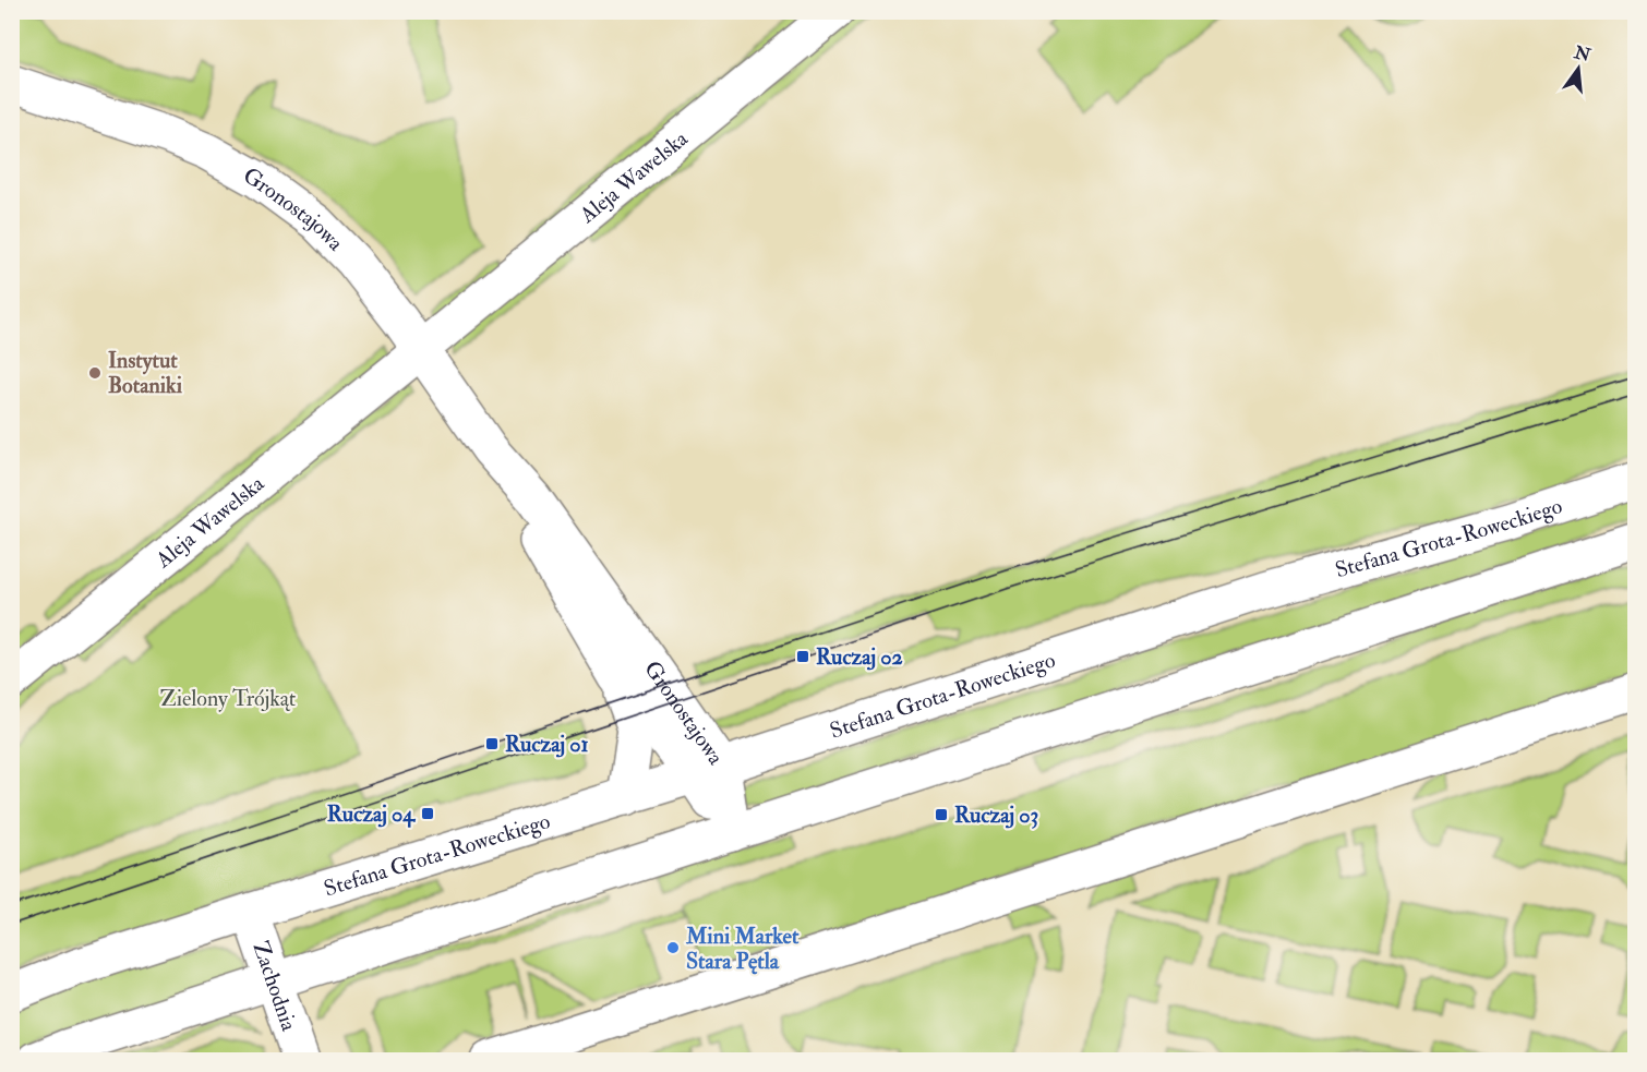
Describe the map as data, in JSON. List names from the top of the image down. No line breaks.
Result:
{"streets":{"street":["Aleja Wawelska","Gronostajowa","Stefana Grota-Roweckiego","Zachodnia"]},"crossings":[["Gronostajowa","Stefana Grota-Roweckiego"],["Stefana Grota-Roweckiego","Zachodnia"]],"parks":["Zielony Trójkąt"],"places":{"other":["Instytut Botaniki","Mini Market Stara Pętla"],"transit":["Ruczaj 02","Ruczaj 01","Ruczaj 04","Ruczaj 03"]},"north":"top"}
